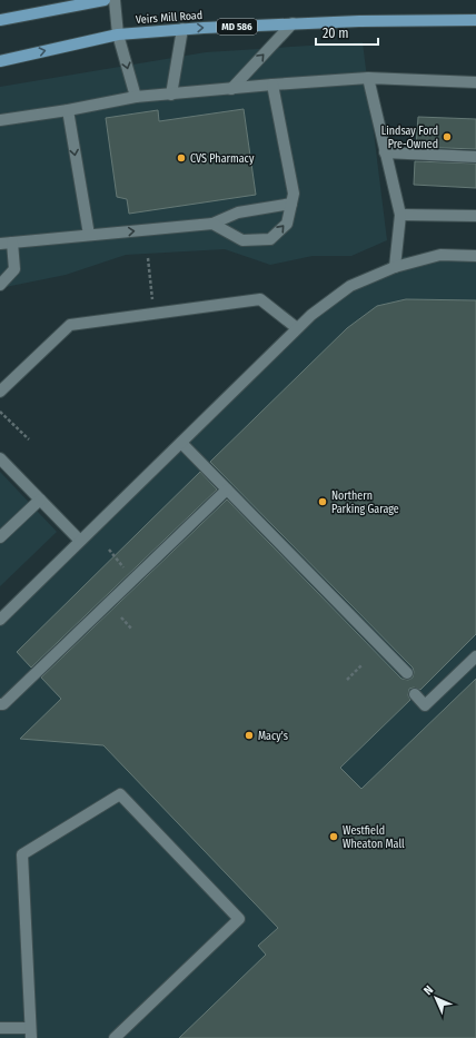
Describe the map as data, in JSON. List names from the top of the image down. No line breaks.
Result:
{"streets":{"main road":["Veirs Mill Road","MD 586"]},"places":["Lindsay Ford Pre-Owned","CVS Pharmacy","Northern Parking Garage","Macy's","Westfield Wheaton Mall"],"scale_bar":"20 m","north":"top left"}
